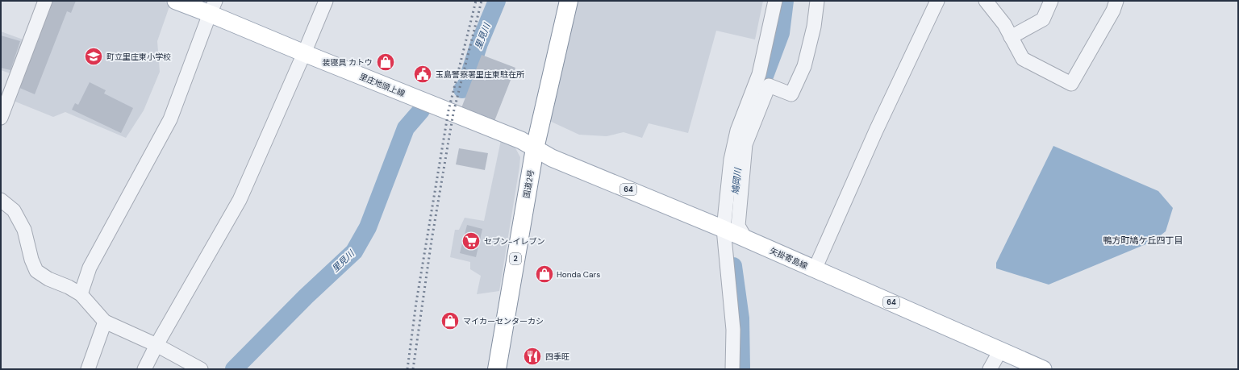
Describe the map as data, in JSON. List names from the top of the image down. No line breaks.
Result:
{"streets":{"highway":["国道2号","2"],"main road":["里庄地頭上線","64","矢掛寄島線"]},"crossings":[["里庄地頭上線","国道2号"],["里庄地頭上線","矢掛寄島線"],["国道2号","矢掛寄島線"]],"districts":["鴨方町鳩ケ丘四丁目"],"water":["里見川","鳩岡川"],"places":{"school or university":["町立里庄東小学校"],"shop":["装寝具 カトウ","Honda Cars","マイカーセンターカシ"],"public building":["玉島警察署里庄東駐在所"],"supermarket":["セブン-イレブン"],"restaurant":["四季旺"]}}
